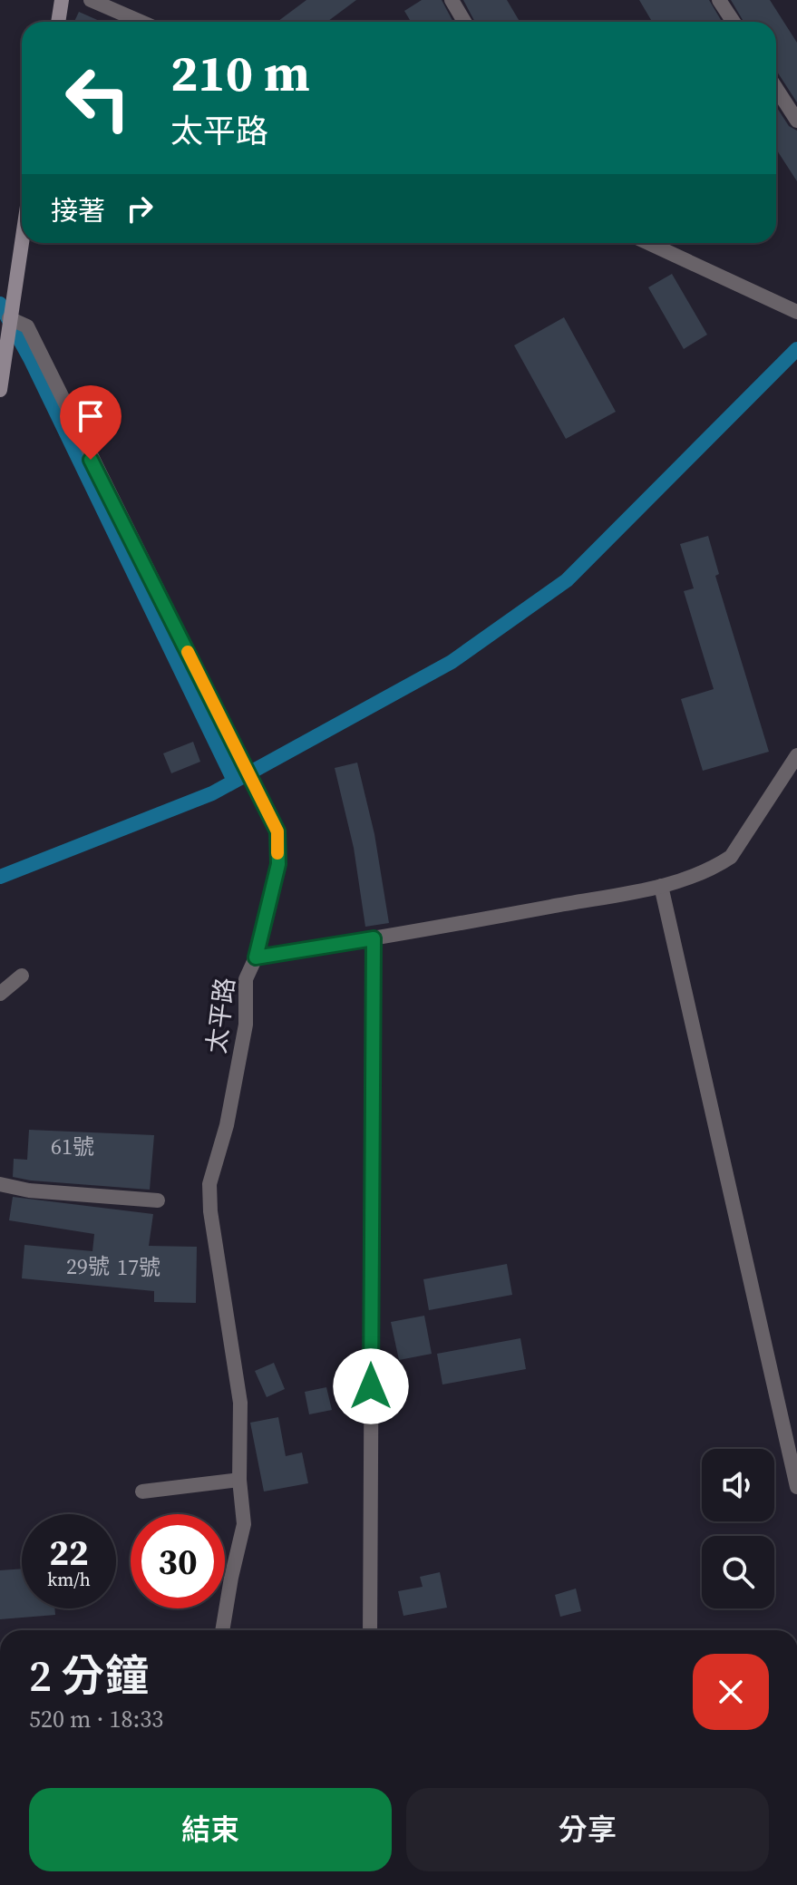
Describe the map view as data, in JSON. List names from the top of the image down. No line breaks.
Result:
{"streets":{"street":["太平路"]},"house_numbers":["61號","29號","17號"],"page":{"turn":["210 m","太平路"],"then":"接著","speed":"22 km/h","limit":"30","heading":["2 分鐘","520 m · 18:33"],"buttons":["結束","分享"]}}
